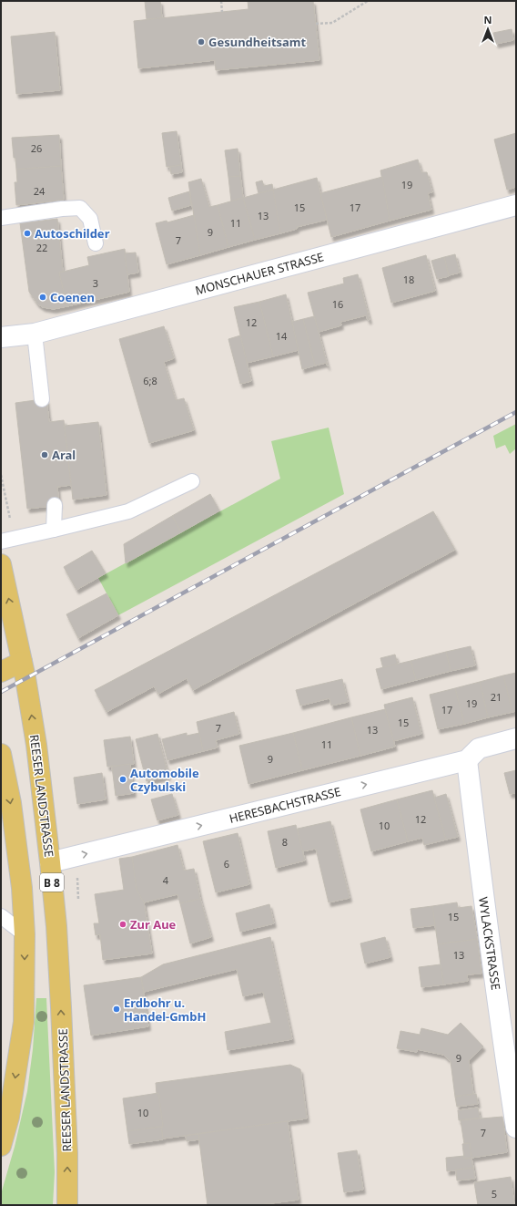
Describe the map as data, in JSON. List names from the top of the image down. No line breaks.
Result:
{"streets":{"main road":["REESER LANDSTRASSE","B 8"],"street":["MONSCHAUER STRASSE","HERESBACHSTRASSE","WYLACKSTRASSE"]},"crossings":[["REESER LANDSTRASSE","HERESBACHSTRASSE"],["HERESBACHSTRASSE","WYLACKSTRASSE"]],"one_way":["HERESBACHSTRASSE"],"places":["Gesundheitsamt","Autoschilder","Coenen","Aral","Automobile Czybulski","Zur Aue","Erdbohr u. Handel-GmbH"],"house_numbers":["26","19","24","15","17","13","11","9","7","22","18","3","16","12","14","6;8","21","19","17","15","7","13","11","9","12","10","8","6","4","15","13","9","10","7","5"],"north":"top"}
